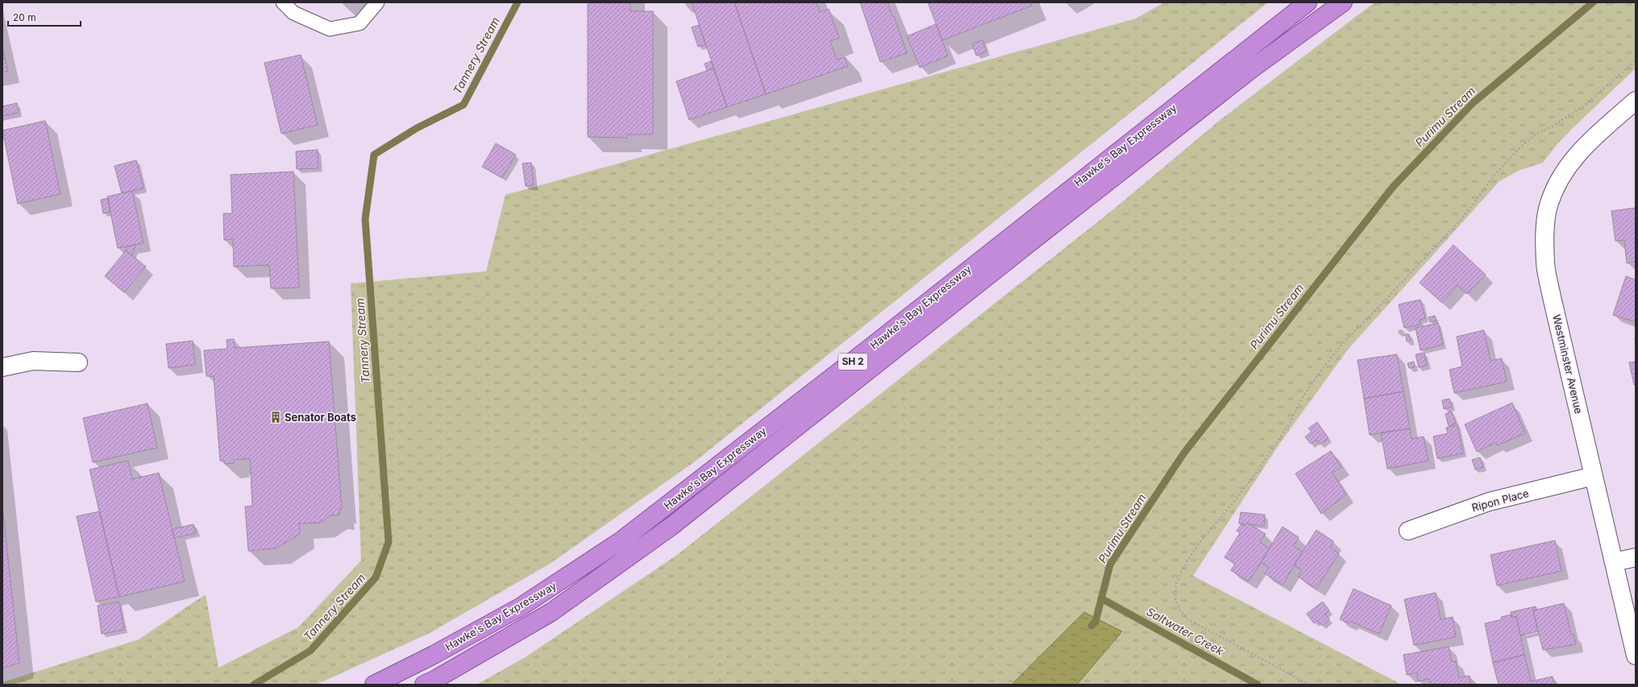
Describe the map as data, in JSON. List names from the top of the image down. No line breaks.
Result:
{"streets":{"highway":["Hawke's Bay Expressway","SH 2"],"street":["Westminster Avenue","Ripon Place"]},"crossings":[["Westminster Avenue","Ripon Place"]],"water":["Tannery Stream","Purimu Stream","Saltwater Creek"],"places":{"building":["Senator Boats"]},"scale_bar":"20 m"}
